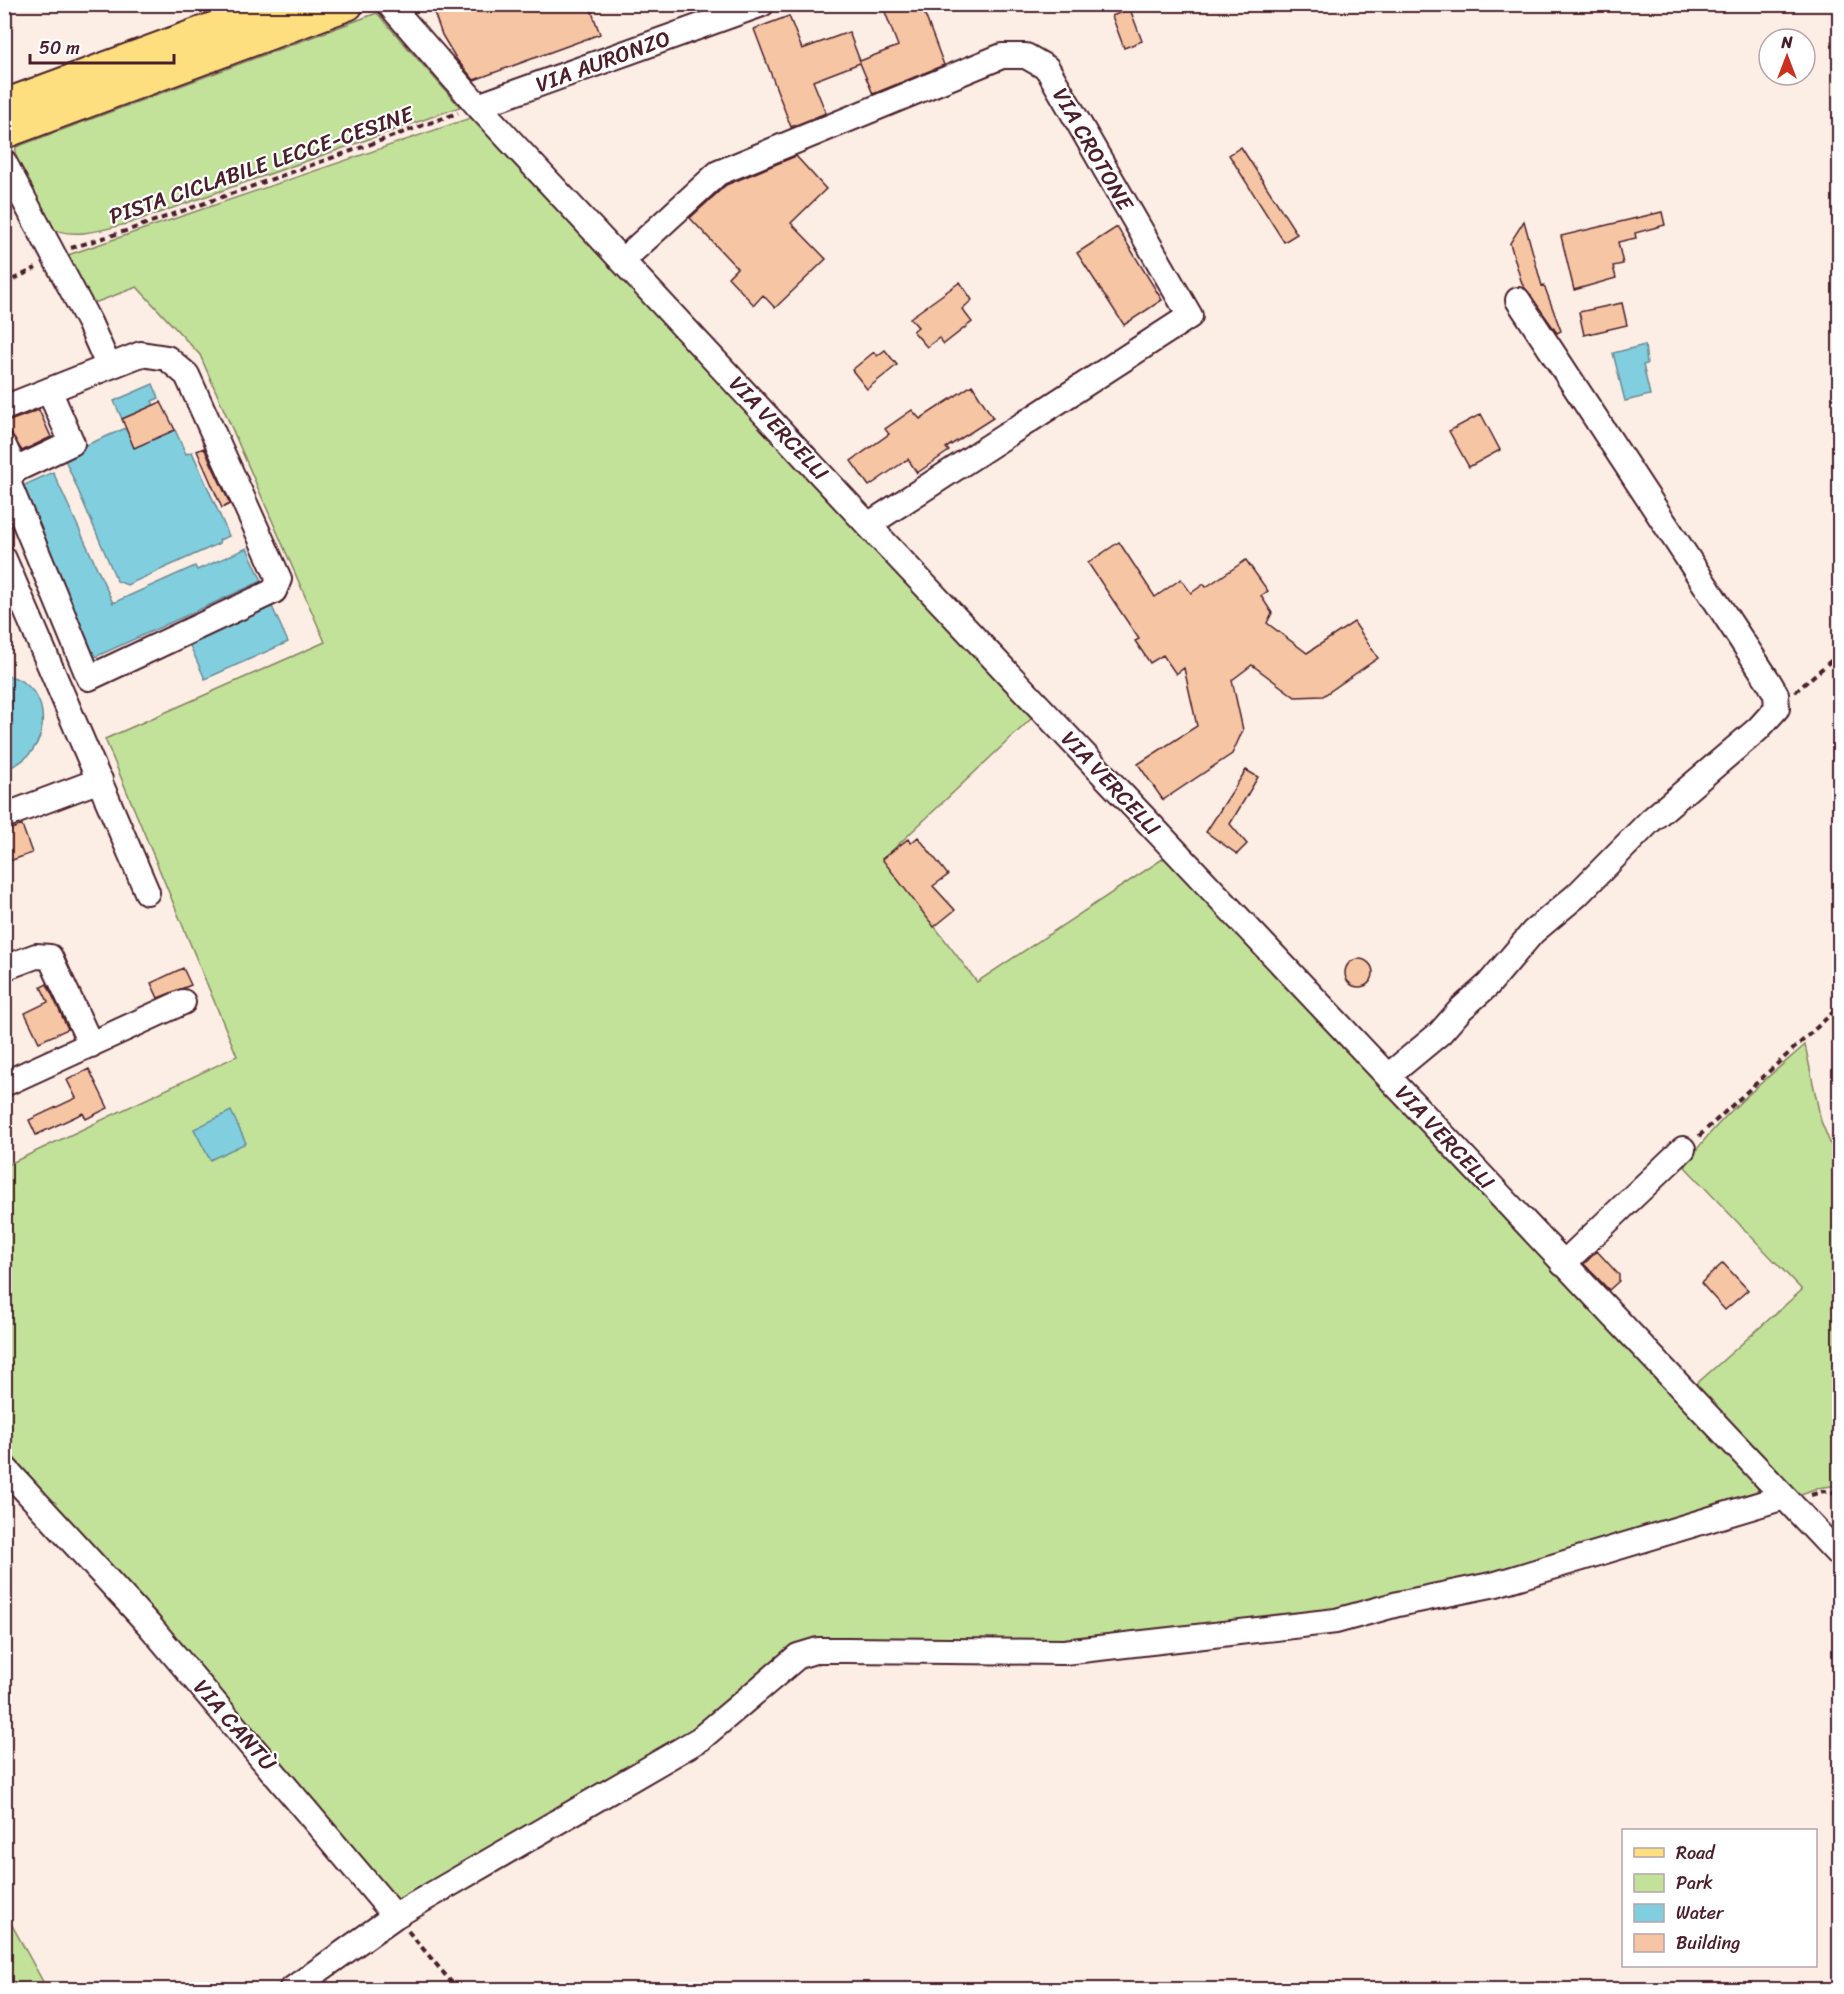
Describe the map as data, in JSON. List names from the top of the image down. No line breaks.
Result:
{"streets":{"street":["VIA AURONZO","VIA CROTONE","VIA VERCELLI","VIA CANTÙ"],"path":["PISTA CICLABILE LECCE-CESINE"]},"crossings":[["VIA AURONZO","PISTA CICLABILE LECCE-CESINE"],["VIA AURONZO","VIA VERCELLI"],["VIA CROTONE","VIA VERCELLI"],["PISTA CICLABILE LECCE-CESINE","VIA VERCELLI"]],"legend":["Road","Park","Water","Building"],"scale_bar":"50 m","north":"top"}
